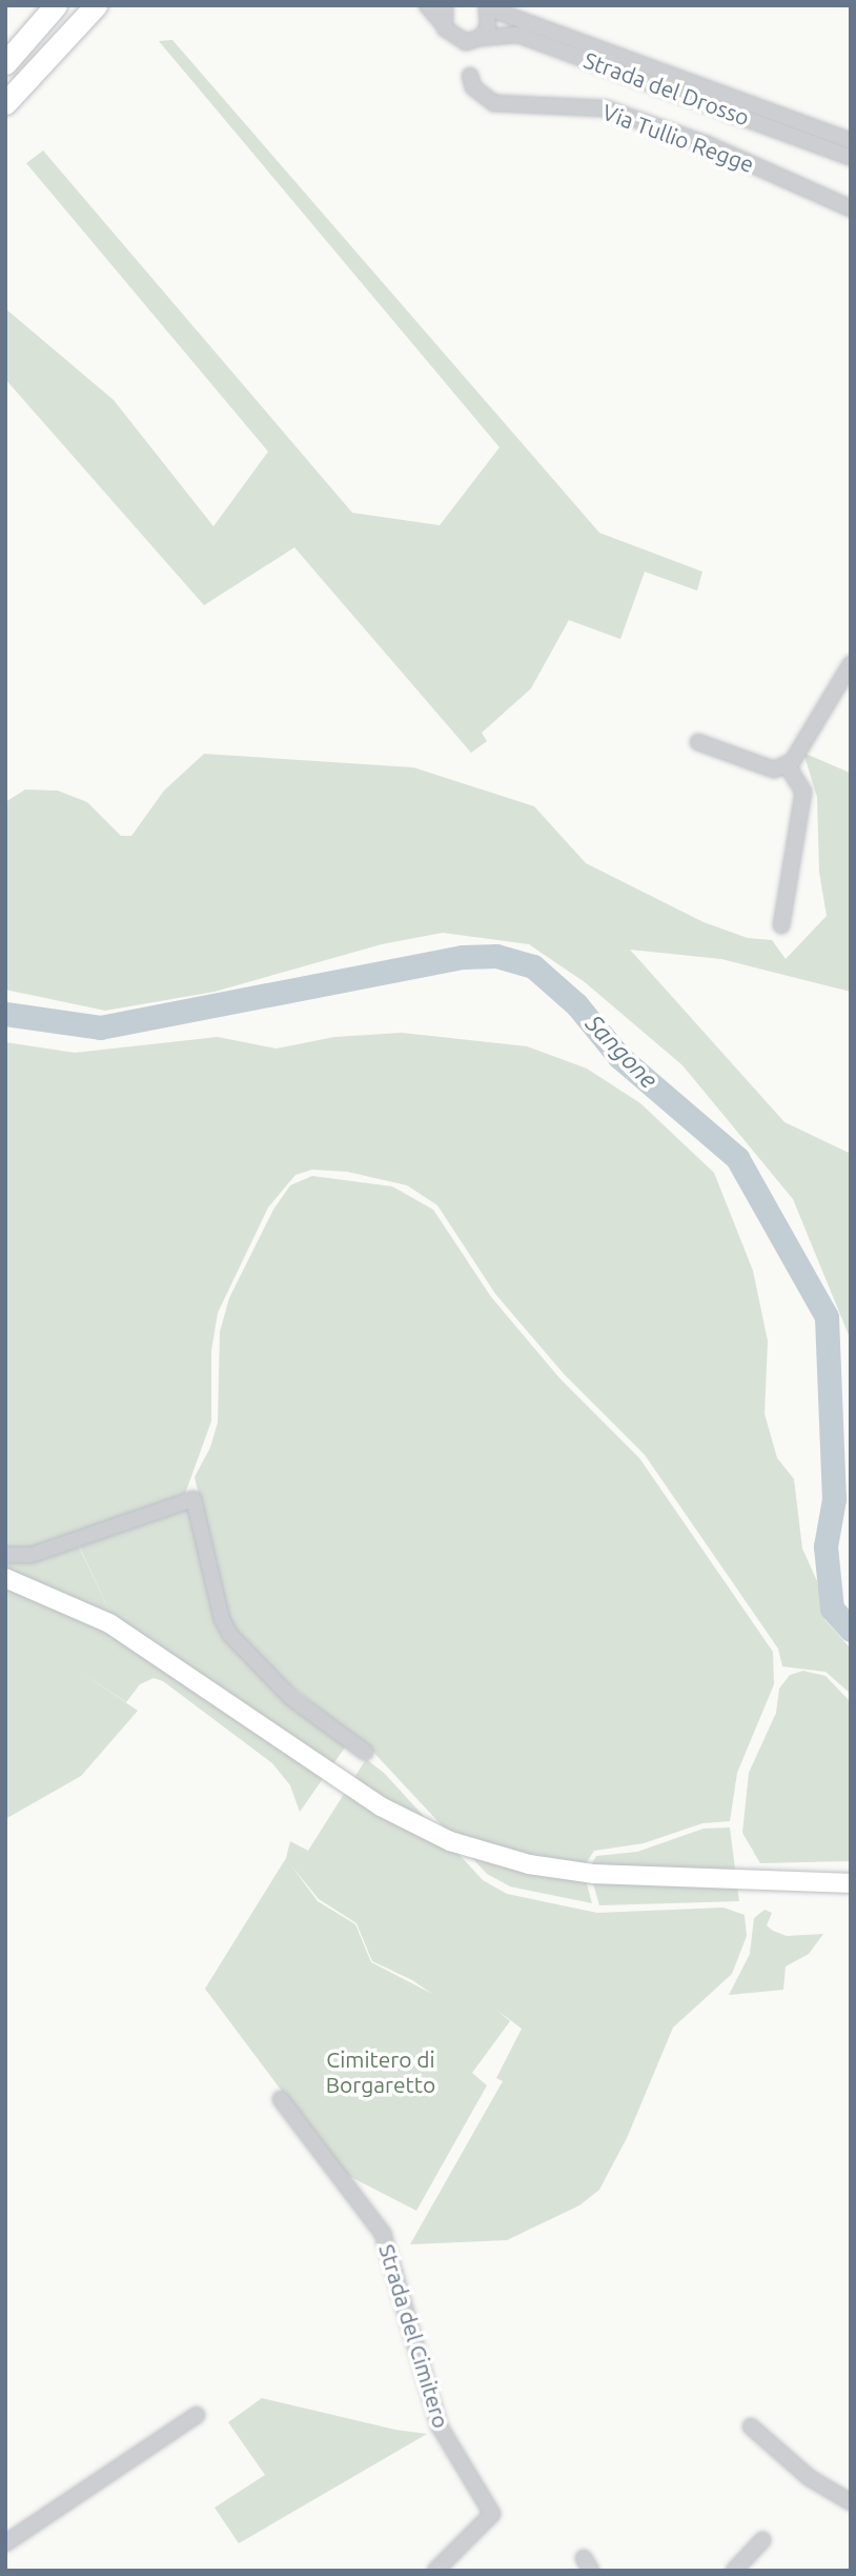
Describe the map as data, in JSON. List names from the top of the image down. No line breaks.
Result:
{"streets":{"street":["Strada del Drosso","Via Tullio Regge","Strada del Cimitero"]},"water":["Sangone"],"parks":["Cimitero di Borgaretto"]}
